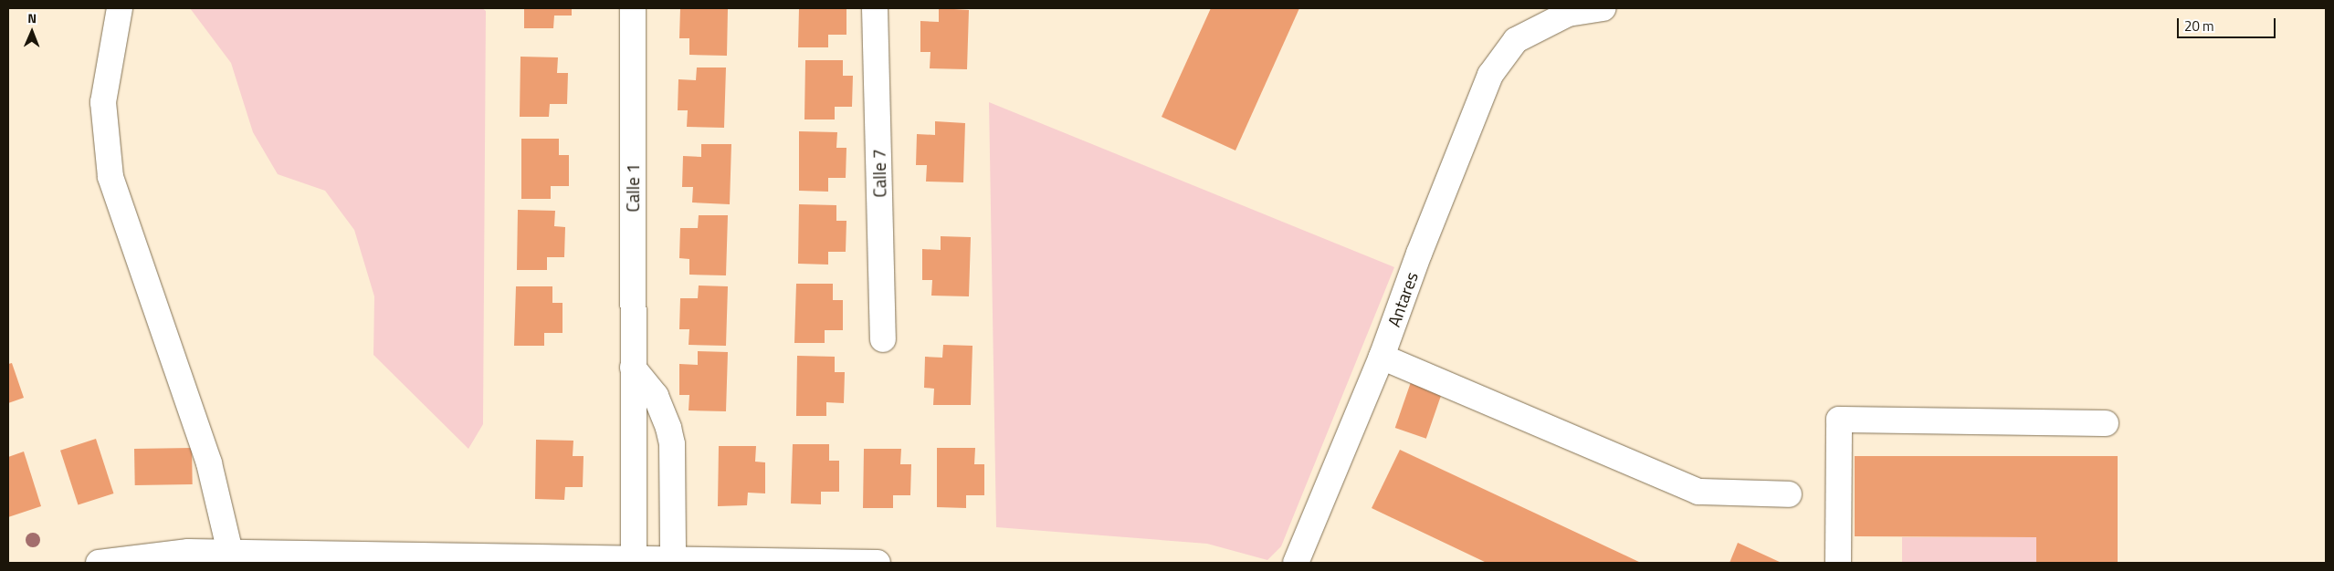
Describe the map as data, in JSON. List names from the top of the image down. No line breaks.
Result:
{"streets":{"street":["Calle 7","Calle 1","Antares"]},"scale_bar":"20 m","north":"top"}
